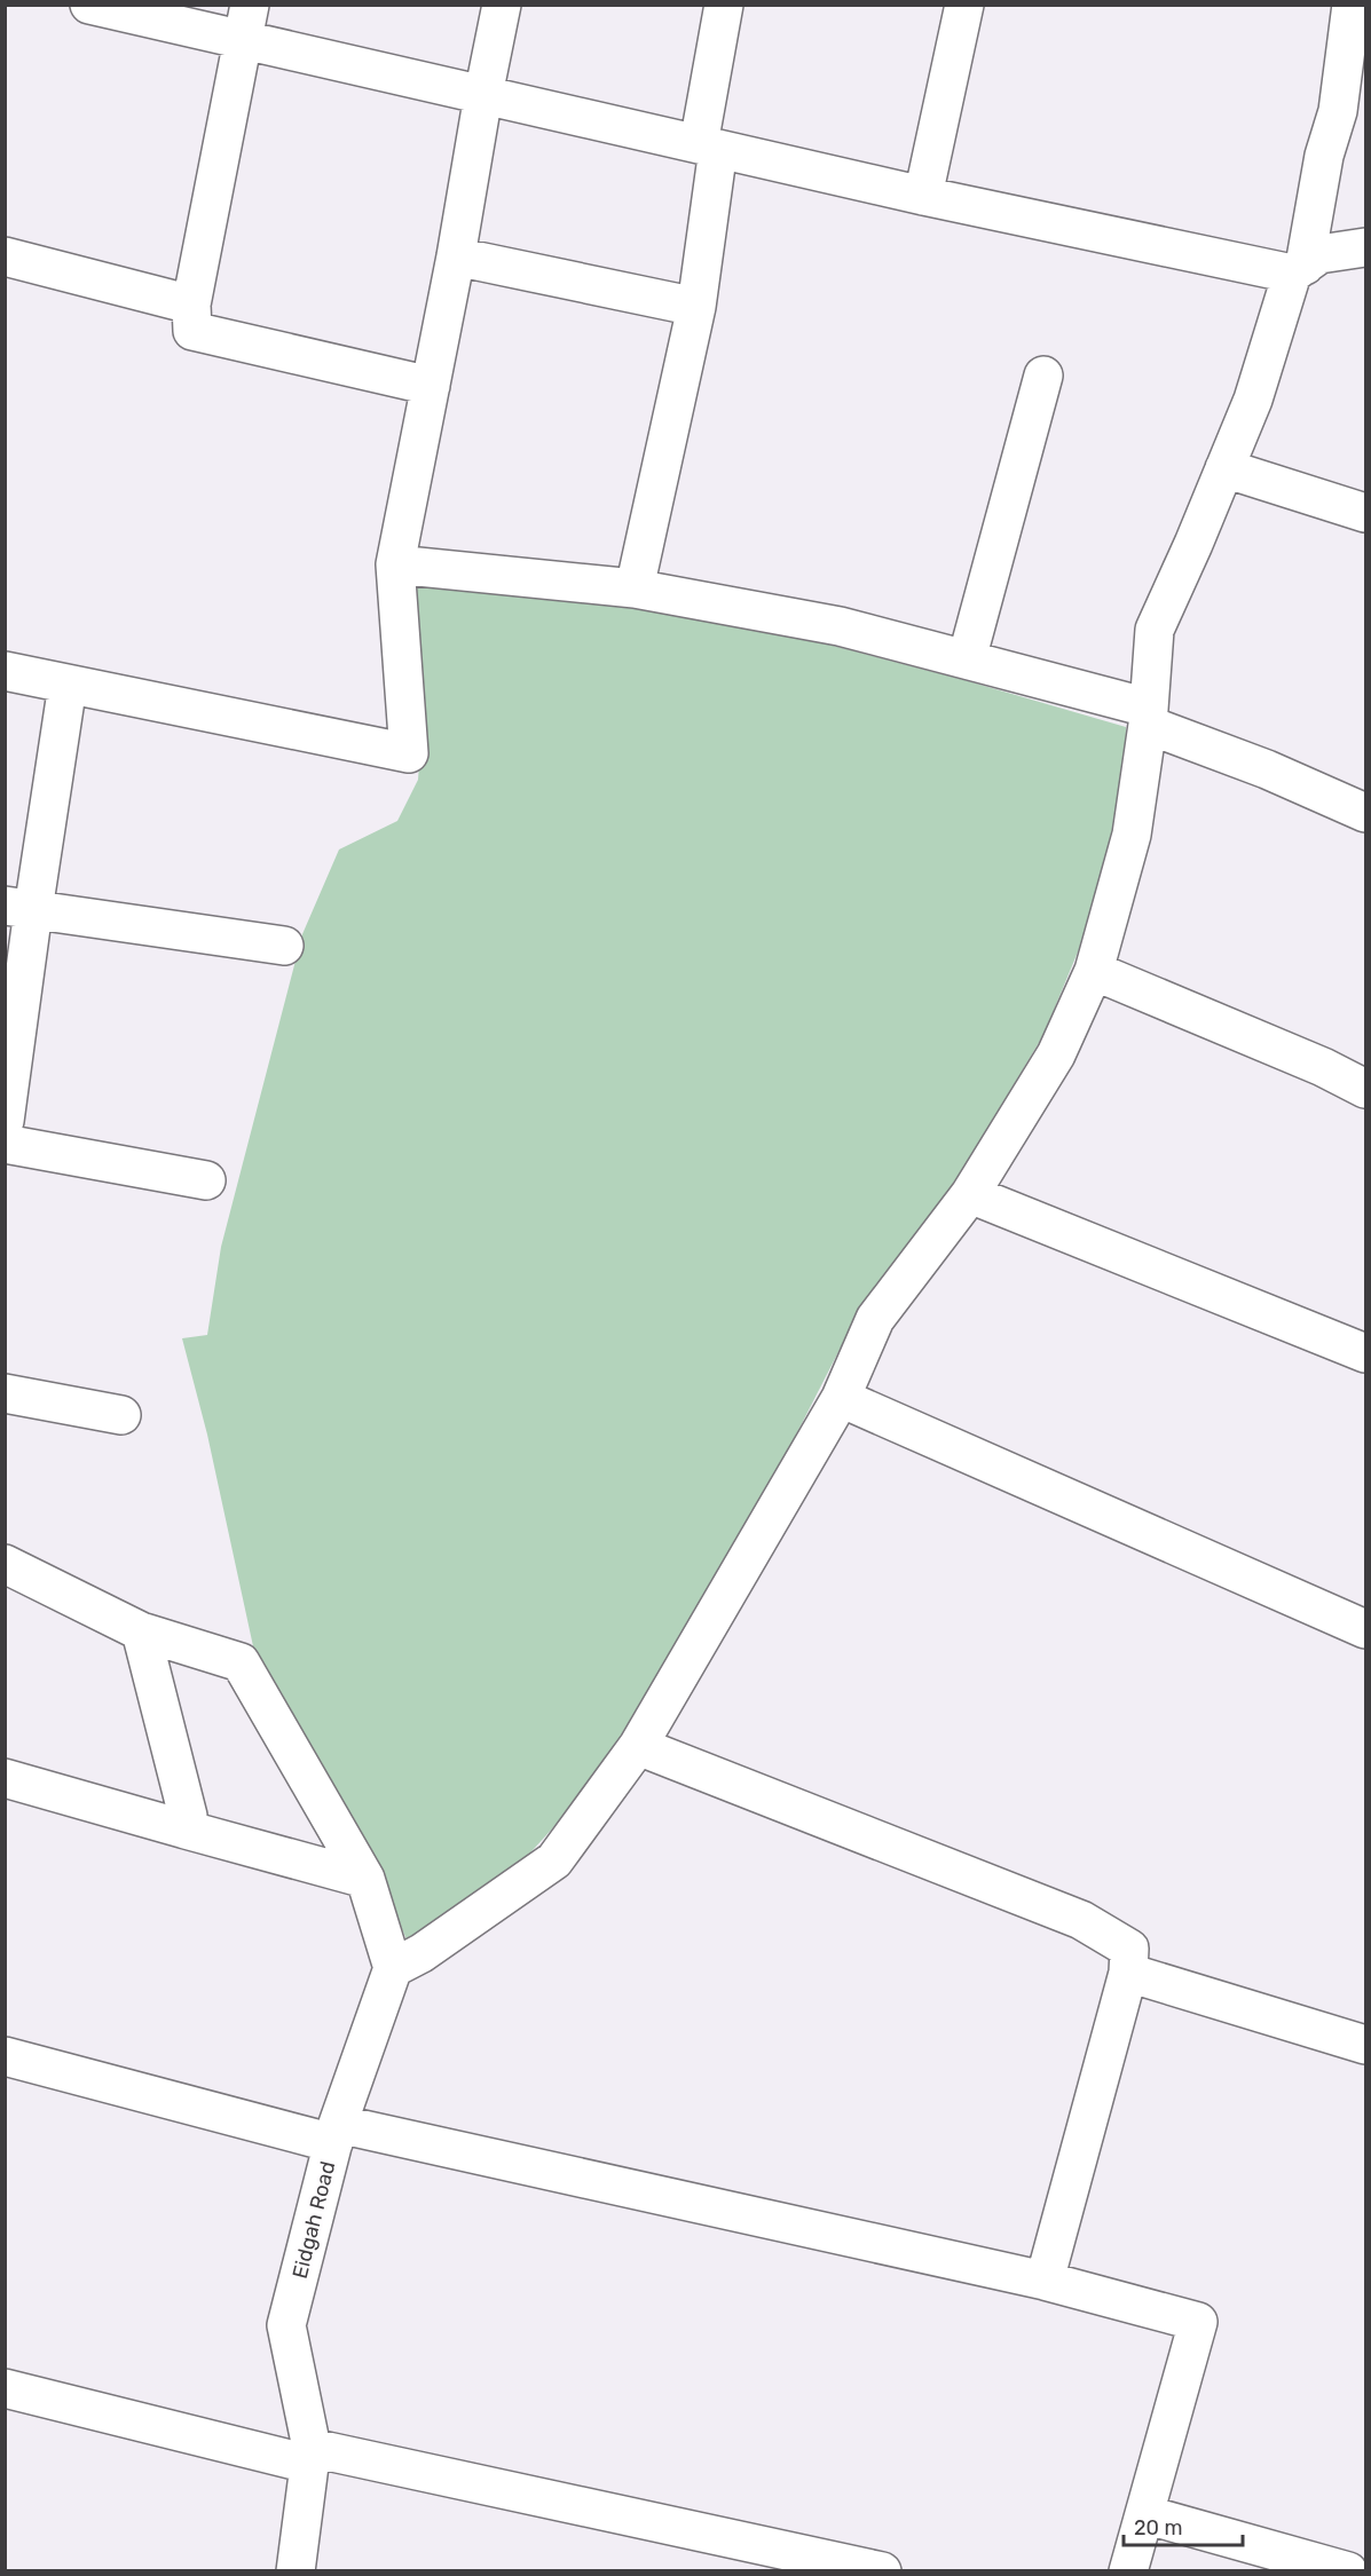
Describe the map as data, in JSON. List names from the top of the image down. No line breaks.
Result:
{"streets":{"street":["Eidgah Road"]},"scale_bar":"20 m"}
